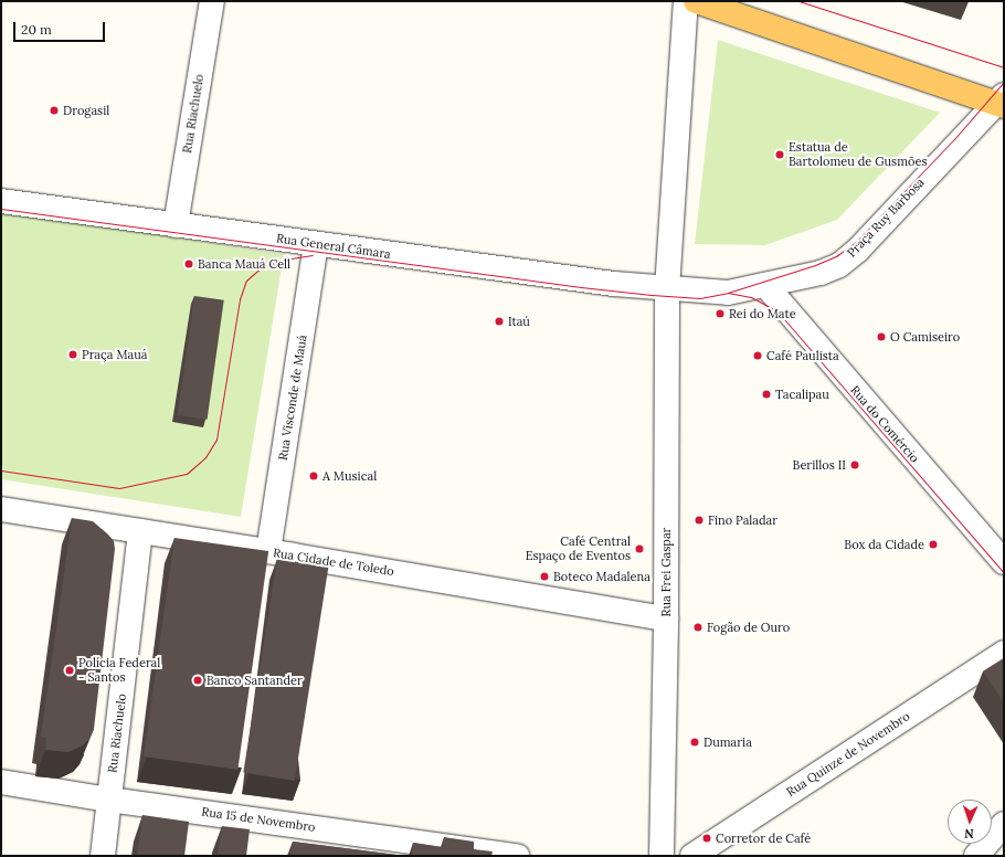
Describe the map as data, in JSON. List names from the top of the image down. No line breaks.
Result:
{"streets":{"main road":["Praça Ruy Barbosa"],"street":["Rua Riachuelo","Rua General Câmara","Rua Visconde de Mauá","Rua do Comércio","Rua Cidade de Toledo","Rua Frei Gaspar","Rua Quinze de Novembro","Rua 15 de Novembro"]},"crossings":[["Rua Riachuelo","Rua General Câmara"],["Rua Riachuelo","Rua Cidade de Toledo"],["Rua Riachuelo","Rua 15 de Novembro"],["Praça Ruy Barbosa","Rua General Câmara"],["Praça Ruy Barbosa","Rua do Comércio"],["Praça Ruy Barbosa","Rua Frei Gaspar"],["Rua General Câmara","Rua Visconde de Mauá"],["Rua General Câmara","Rua Frei Gaspar"],["Rua Visconde de Mauá","Rua Cidade de Toledo"],["Rua Cidade de Toledo","Rua Frei Gaspar"]],"places":["Drogasil","Estatua de Bartolomeu de Gusmões","Banca Mauá Cell","Rei do Mate","Itaú","O Camiseiro","Praça Mauá","Café Paulista","Tacalipau","Berillos II","A Musical","Fino Paladar","Box da Cidade","Café Central Espaço de Eventos","Boteco Madalena","Fogão de Ouro","Polícia Federal - Santos","Banco Santander","Dumaria","Corretor de Café"],"scale_bar":"20 m","north":"bottom"}
